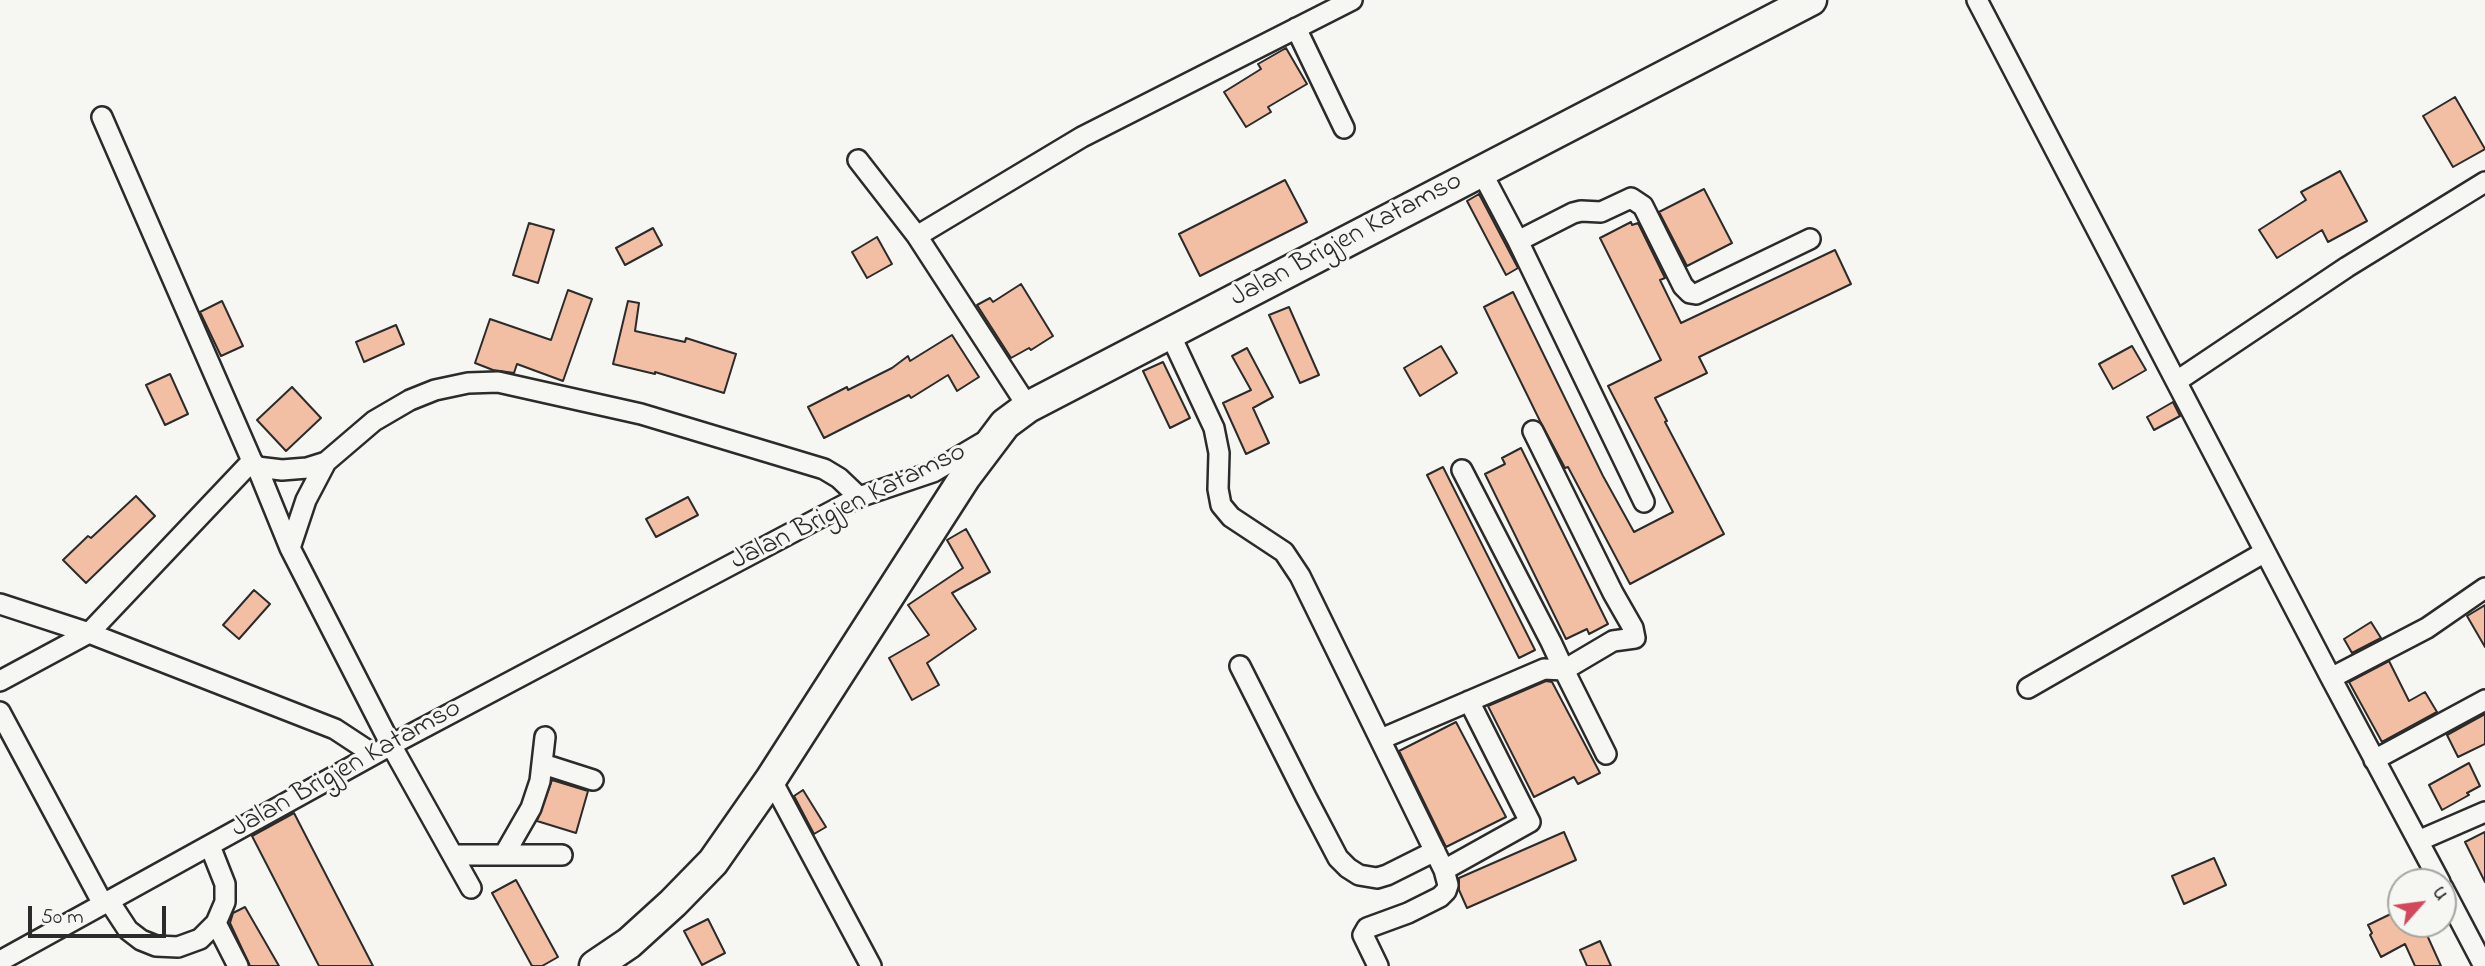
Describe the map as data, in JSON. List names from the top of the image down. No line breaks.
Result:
{"streets":{"main road":["Jalan Brigjen Katamso"]},"scale_bar":"50 m","north":"top right"}
